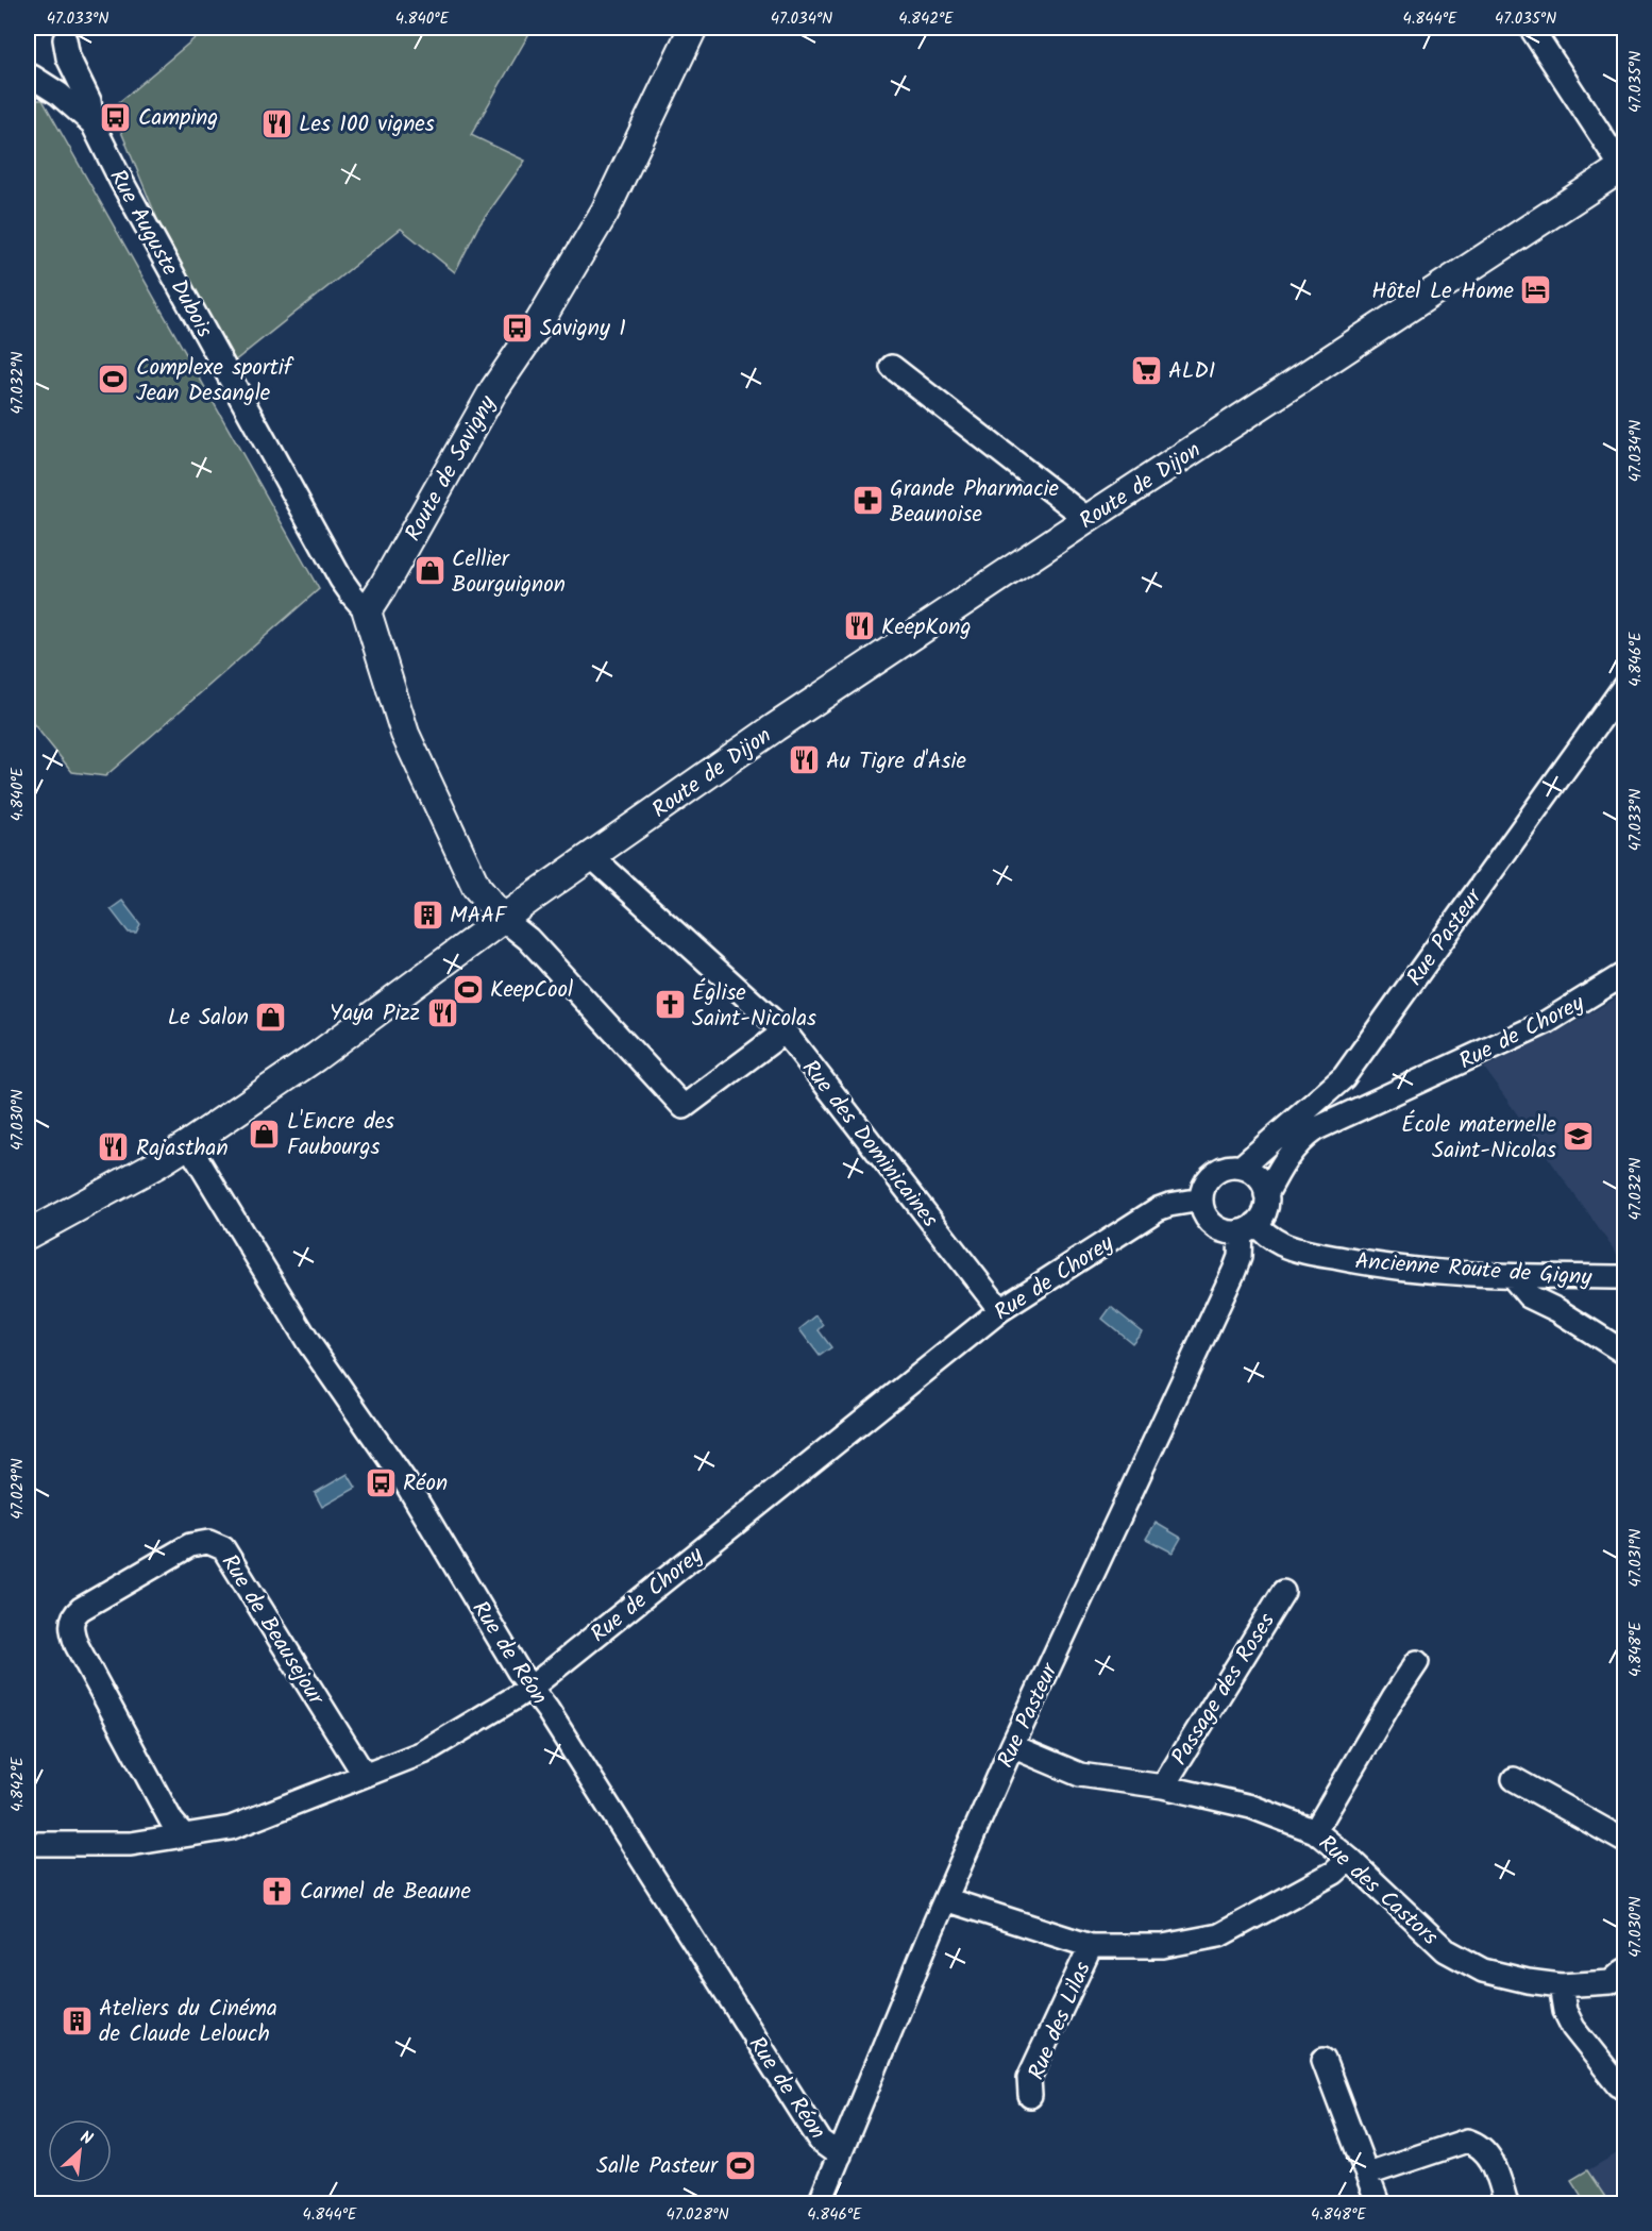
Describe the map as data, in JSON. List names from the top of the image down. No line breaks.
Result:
{"streets":{"main road":["Route de Savigny","Route de Dijon"],"street":["Rue Auguste Dubois","Rue Pasteur","Rue de Chorey","Rue des Dominicaines","Ancienne Route de Gigny","Rue de Beausejour","Rue de Réon","Passage des Roses","Rue des Castors","Rue des Lilas"]},"crossings":[["Rue Auguste Dubois","Route de Savigny"],["Route de Dijon","Rue des Dominicaines"],["Route de Dijon","Rue de Réon"],["Rue Pasteur","Rue de Chorey"],["Rue Pasteur","Ancienne Route de Gigny"],["Rue Pasteur","Rue de Réon"],["Rue Pasteur","Rue des Castors"],["Rue Pasteur","Rue des Lilas"],["Rue de Chorey","Rue des Dominicaines"],["Rue de Chorey","Ancienne Route de Gigny"],["Rue de Chorey","Rue de Beausejour"],["Rue de Chorey","Rue de Réon"],["Passage des Roses","Rue des Castors"],["Rue des Castors","Rue des Lilas"]],"places":{"bus stop":["Camping","Savigny 1","Réon"],"restaurant":["Les 100 vignes","KeepKong","Au Tigre d'Asie","Yaya Pizz","Rajasthan"],"hotel":["Hôtel Le Home"],"supermarket":["ALDI"],"sports":["Complexe sportif Jean Desangle","KeepCool","Salle Pasteur"],"pharmacy":["Grande Pharmacie Beaunoise"],"shop":["Cellier Bourguignon","Le Salon","L'Encre des Faubourgs"],"building":["MAAF","Ateliers du Cinéma de Claude Lelouch"],"church":["Église Saint-Nicolas","Carmel de Beaune"],"school or university":["École maternelle Saint-Nicolas"]},"north":"top right","coordinates":["47.033°N","4.840°E","47.034°N","4.842°E","4.844°E","47.035°N","47.032°N","4.846°E","47.030°N","47.029°N","47.031°N","4.848°E","47.028°N"]}
